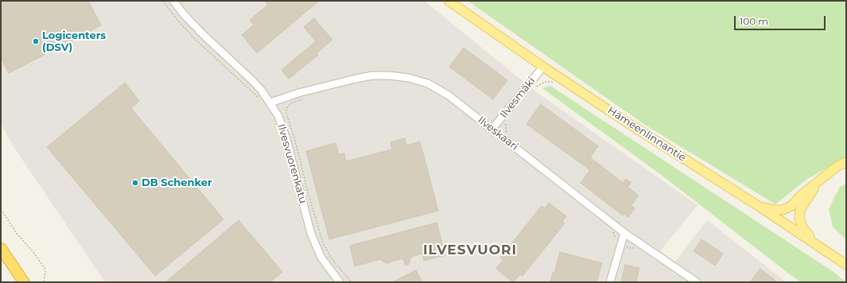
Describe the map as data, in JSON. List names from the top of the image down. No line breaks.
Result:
{"streets":{"main road":["Hämeenlinnantie"],"street":["Ilvesmäki","Ilveskaari","Ilvesvuorenkatu"]},"crossings":[["Ilvesmäki","Ilveskaari"],["Ilvesmäki","Hämeenlinnantie"],["Ilveskaari","Ilvesvuorenkatu"]],"districts":["ILVESVUORI"],"places":["Logicenters (DSV)","DB Schenker"],"scale_bar":"100 m"}
